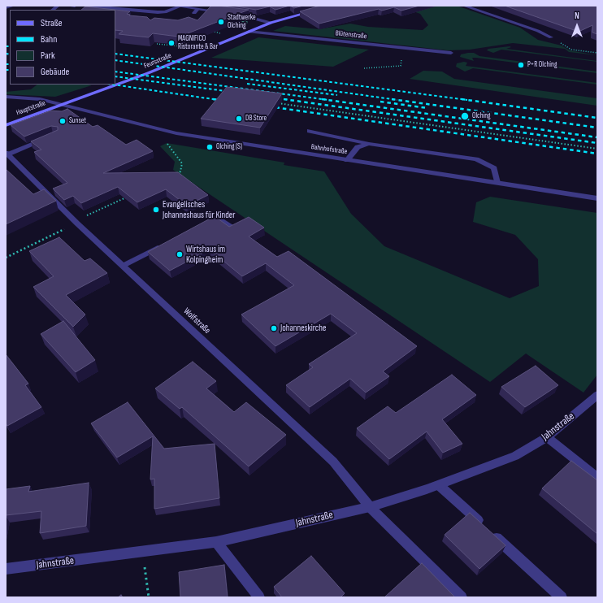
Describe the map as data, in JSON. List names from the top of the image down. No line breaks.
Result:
{"streets":{"street":["Blütenstraße","Feursstraße","Hauptstraße","Bahnhofstraße","Wolfstraße","Jahnstraße"]},"crossings":[["Blütenstraße","Feursstraße"],["Feursstraße","Hauptstraße"],["Feursstraße","Bahnhofstraße"],["Hauptstraße","Bahnhofstraße"],["Wolfstraße","Jahnstraße"]],"places":["Stadtwerke Olching","MAGNIFICO Ristorante & Bar","P+R Olching","Olching","DB Store","Sunset","Olching (S)","Evangelisches Johanneshaus für Kinder","Wirtshaus im Kolpingheim","Johanneskirche"],"legend":["Straße","Bahn","Park","Gebäude"],"north":"top"}
